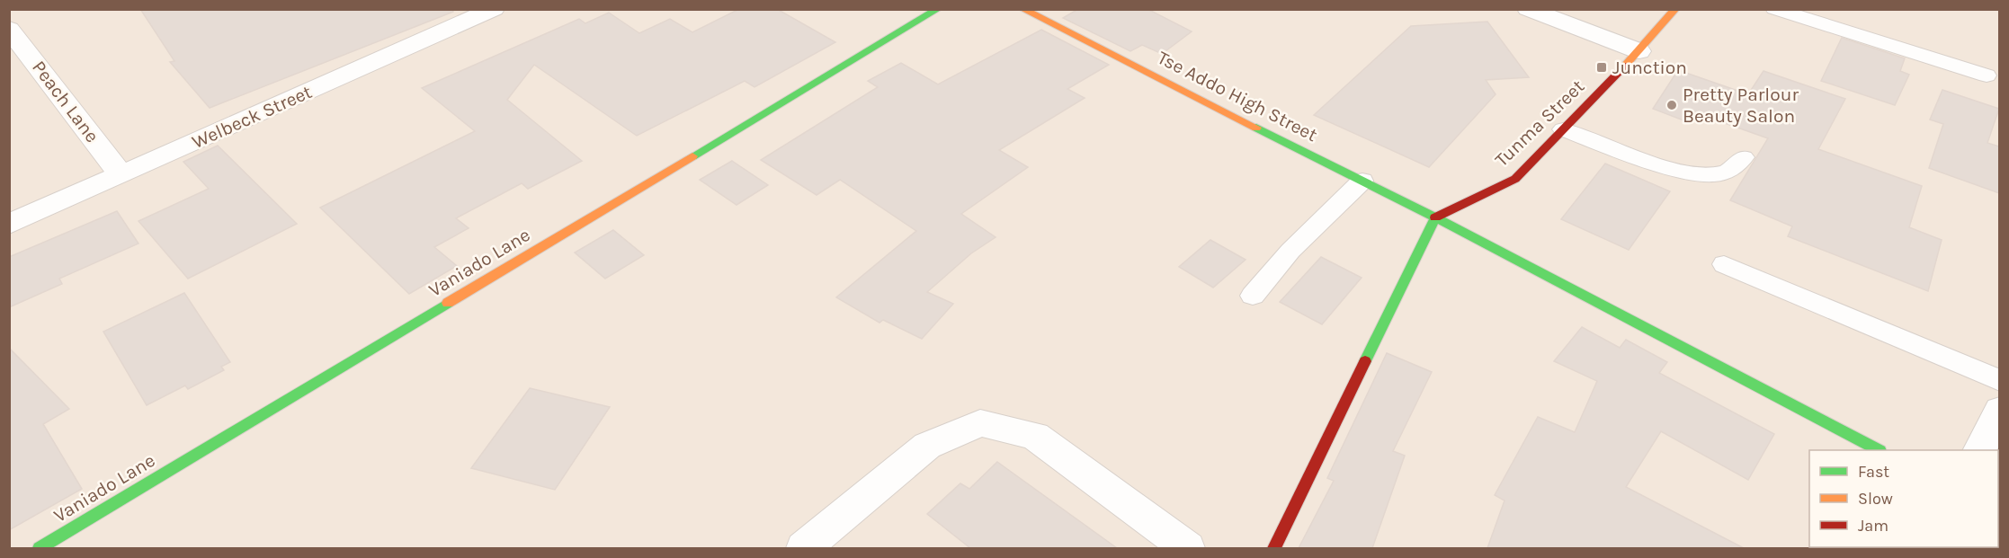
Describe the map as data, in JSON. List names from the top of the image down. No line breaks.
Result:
{"streets":{"street":["Tse Addo High Street","Peach Lane","Welbeck Street","Tunma Street","Vaniado Lane"]},"crossings":[["Tse Addo High Street","Tunma Street"],["Peach Lane","Welbeck Street"]],"places":{"transit":["Junction"],"other":["Pretty Parlour Beauty Salon"]},"legend":["Fast","Slow","Jam"]}
